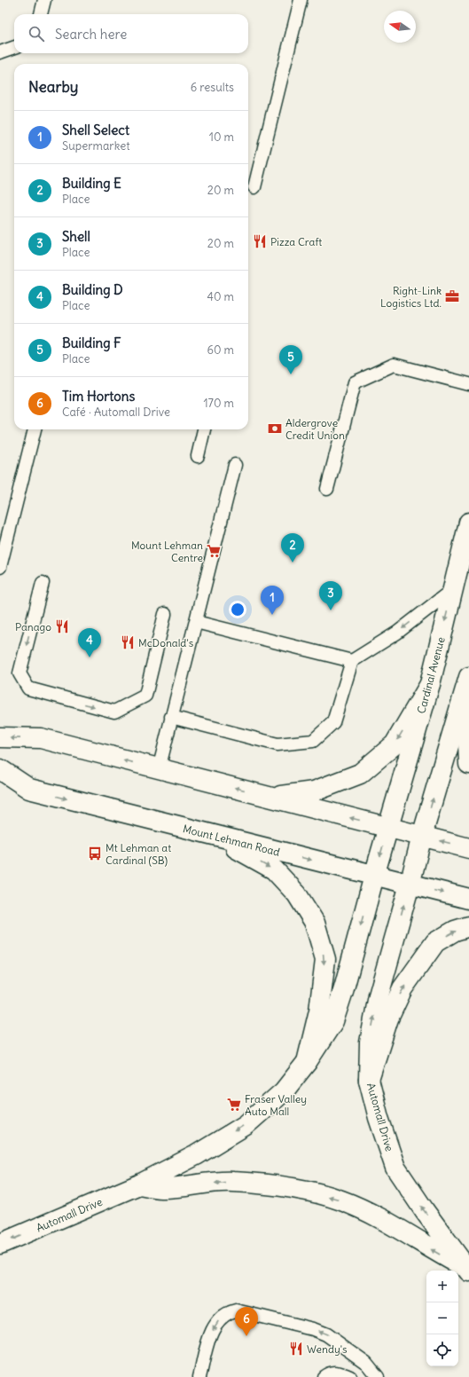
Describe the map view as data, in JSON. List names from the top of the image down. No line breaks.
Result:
{"streets":{"main road":["Cardinal Avenue","Mount Lehman Road","Automall Drive"]},"crossings":[["Cardinal Avenue","Mount Lehman Road"],["Cardinal Avenue","Automall Drive"],["Mount Lehman Road","Automall Drive"]],"one_way":["Cardinal Avenue"],"places":{"restaurant":["Pizza Craft","Panago","McDonald's","Wendy's"],"office":["Right-Link Logistics Ltd."],"bank":["Aldergrove Credit Union"],"supermarket":["Mount Lehman Centre","Fraser Valley Auto Mall"],"bus stop":["Mt Lehman at Cardinal (SB)"]},"north":"left","page":{"search":"Search here","heading":["Nearby","6 results"],"list":[{"mark":"1","name":"Shell Select","note":"Supermarket","value":"10 m"},{"mark":"2","name":"Building E","note":"Place","value":"20 m"},{"mark":"3","name":"Shell","note":"Place","value":"20 m"},{"mark":"4","name":"Building D","note":"Place","value":"40 m"},{"mark":"5","name":"Building F","note":"Place","value":"60 m"},{"mark":"6","name":"Tim Hortons","note":"Café · Automall Drive","value":"170 m"}],"pins":["5","2","3","1","4","6"],"map_buttons":["+","−"]}}
